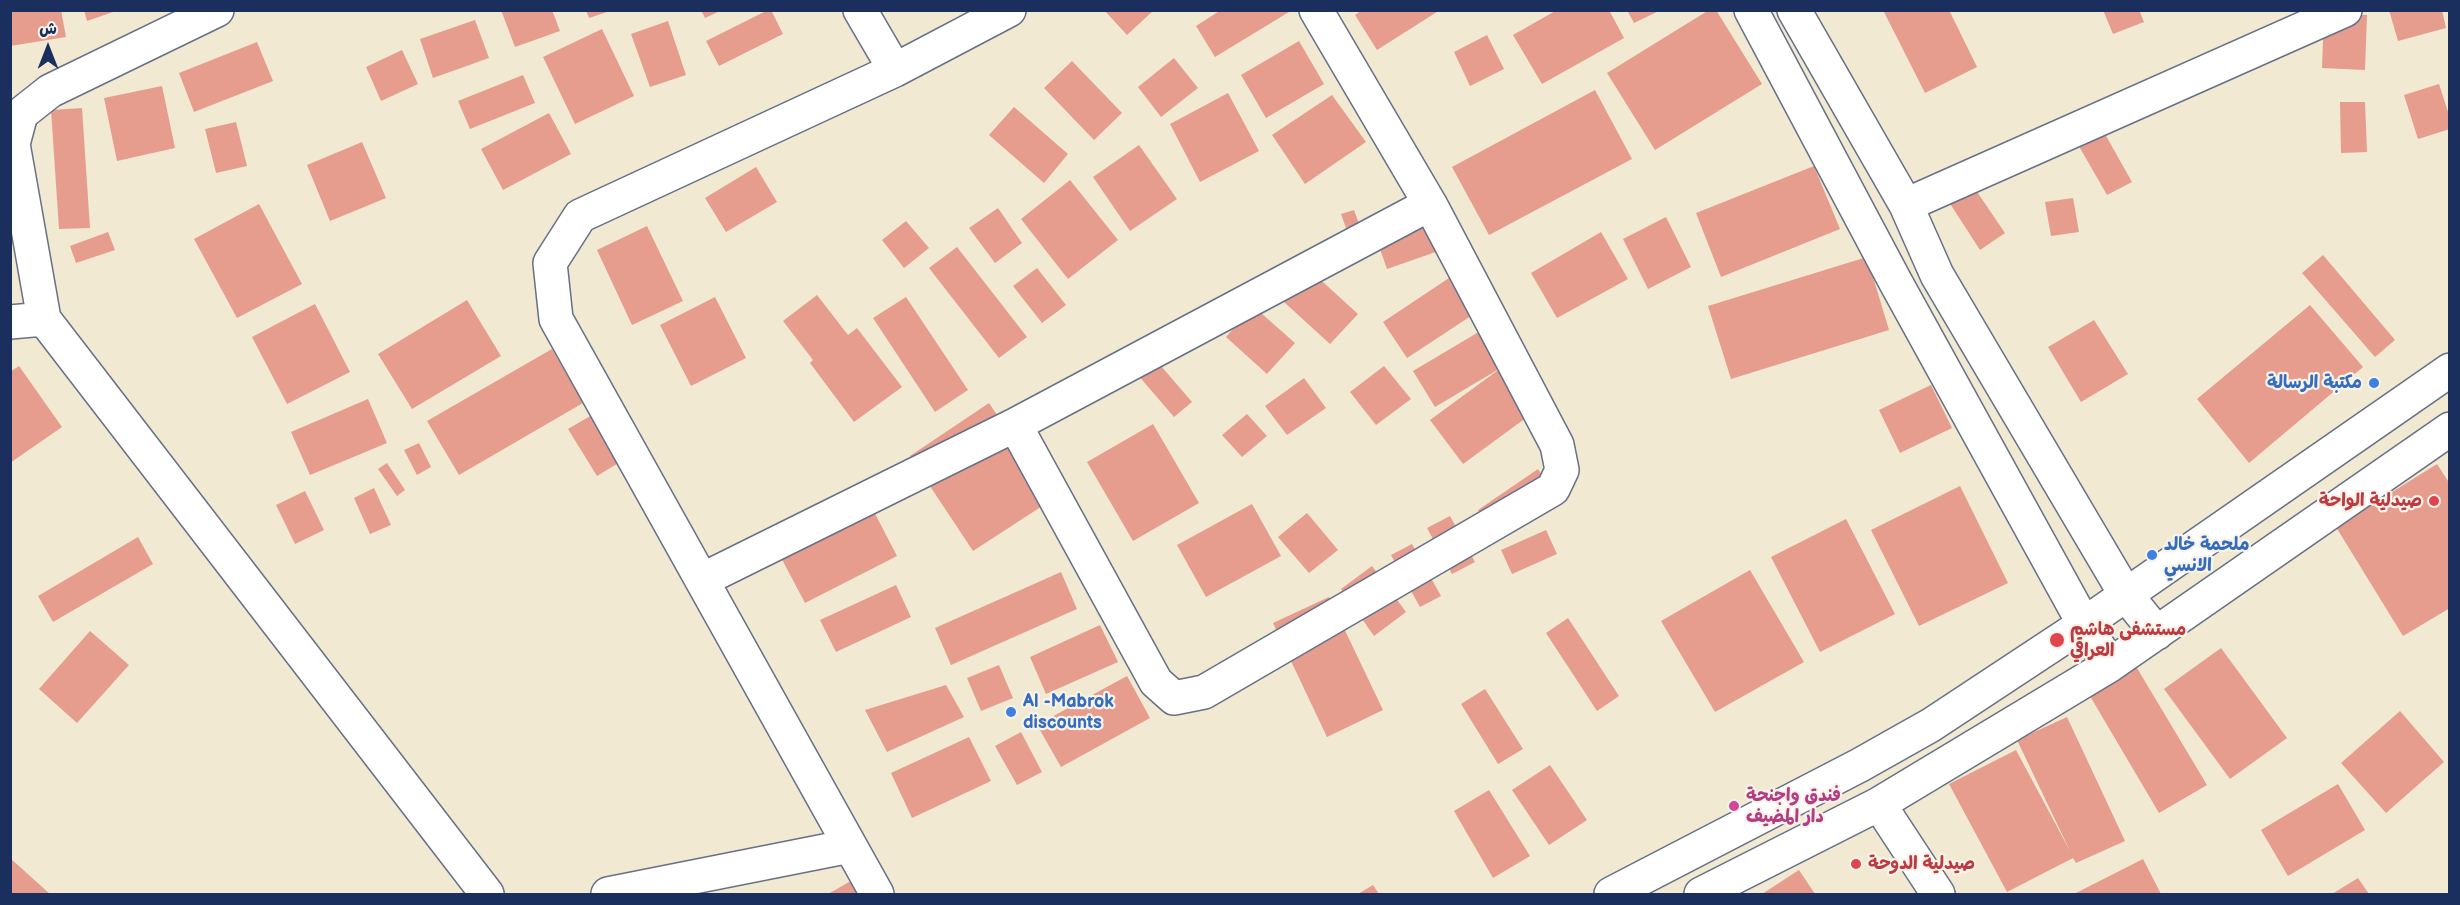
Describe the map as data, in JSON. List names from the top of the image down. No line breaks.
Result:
{"places":["مكتبة الرسالة","صيدلية الواحة","ملحمة خالد الانسي","مستشفى هاشم العراقي","Al -Mabrok discounts","فندق واجنحة دار المضيف","صيدلية الدوحة"],"north":"top"}
